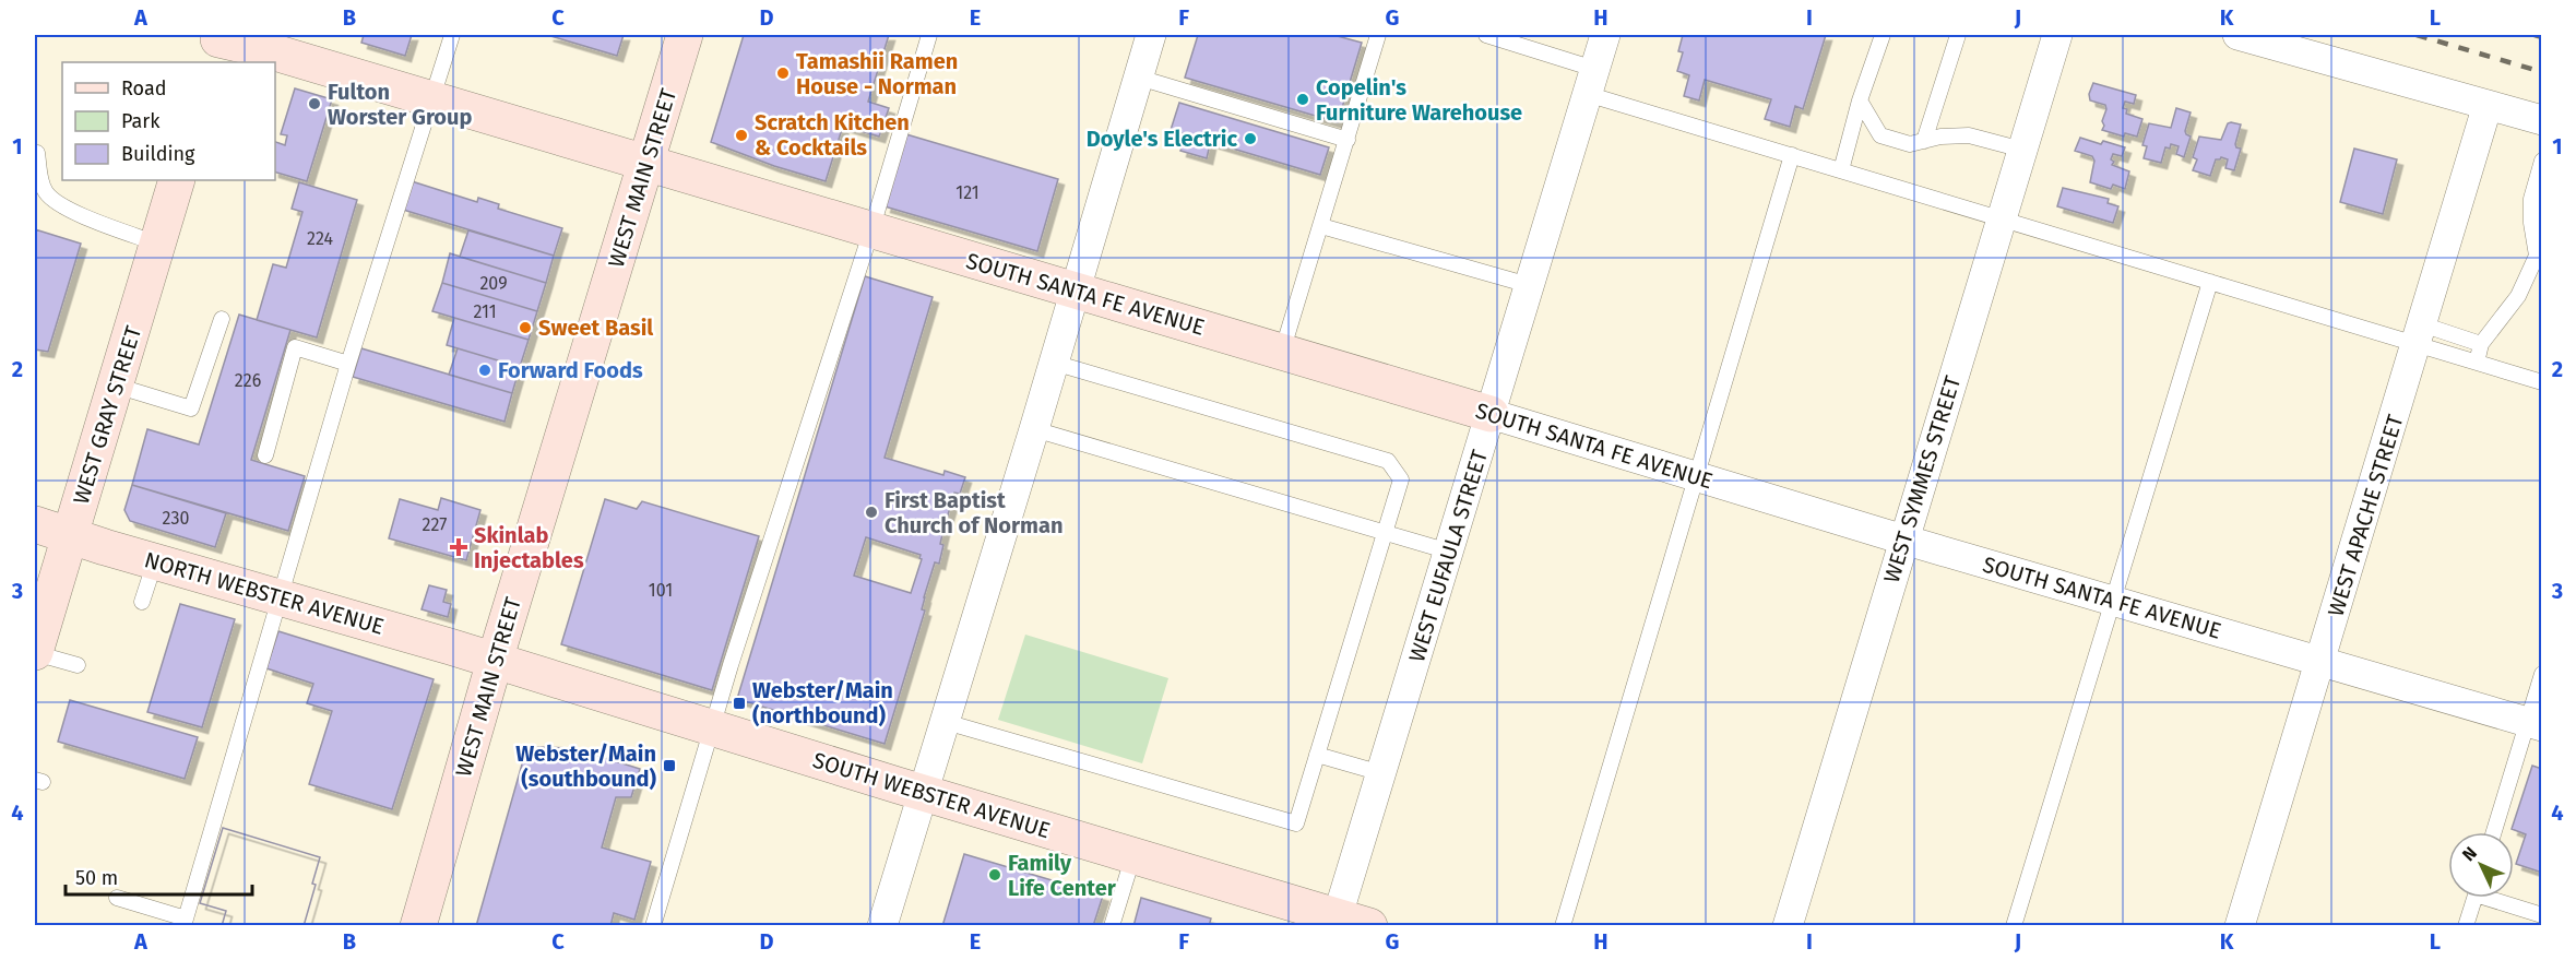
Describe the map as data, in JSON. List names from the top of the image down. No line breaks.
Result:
{"streets":{"street":["WEST MAIN STREET","SOUTH SANTA FE AVENUE","WEST GRAY STREET","WEST SYMMES STREET","WEST APACHE STREET","WEST EUFAULA STREET","NORTH WEBSTER AVENUE","SOUTH WEBSTER AVENUE"]},"crossings":[["WEST MAIN STREET","SOUTH SANTA FE AVENUE"],["WEST MAIN STREET","NORTH WEBSTER AVENUE"],["WEST MAIN STREET","SOUTH WEBSTER AVENUE"],["SOUTH SANTA FE AVENUE","WEST SYMMES STREET"],["SOUTH SANTA FE AVENUE","WEST APACHE STREET"],["SOUTH SANTA FE AVENUE","WEST EUFAULA STREET"],["WEST GRAY STREET","NORTH WEBSTER AVENUE"],["WEST EUFAULA STREET","SOUTH WEBSTER AVENUE"],["NORTH WEBSTER AVENUE","SOUTH WEBSTER AVENUE"]],"places":{"other":["Tamashii Ramen House - Norman","Copelin's Furniture Warehouse","Fulton Worster Group","Scratch Kitchen & Cocktails","Doyle's Electric","Sweet Basil","Forward Foods","First Baptist Church of Norman","Family Life Center"],"health":["Skinlab Injectables"],"transit":["Webster/Main (northbound)","Webster/Main (southbound)"]},"house_numbers":["121","224","209","211","226","230","227","101"],"legend":["Road","Park","Building"],"scale_bar":"50 m","north":"top left","grid":{"columns":["A","B","C","D","E","F","G","H","I","J","K","L"],"rows":["1","2","3","4"]}}
